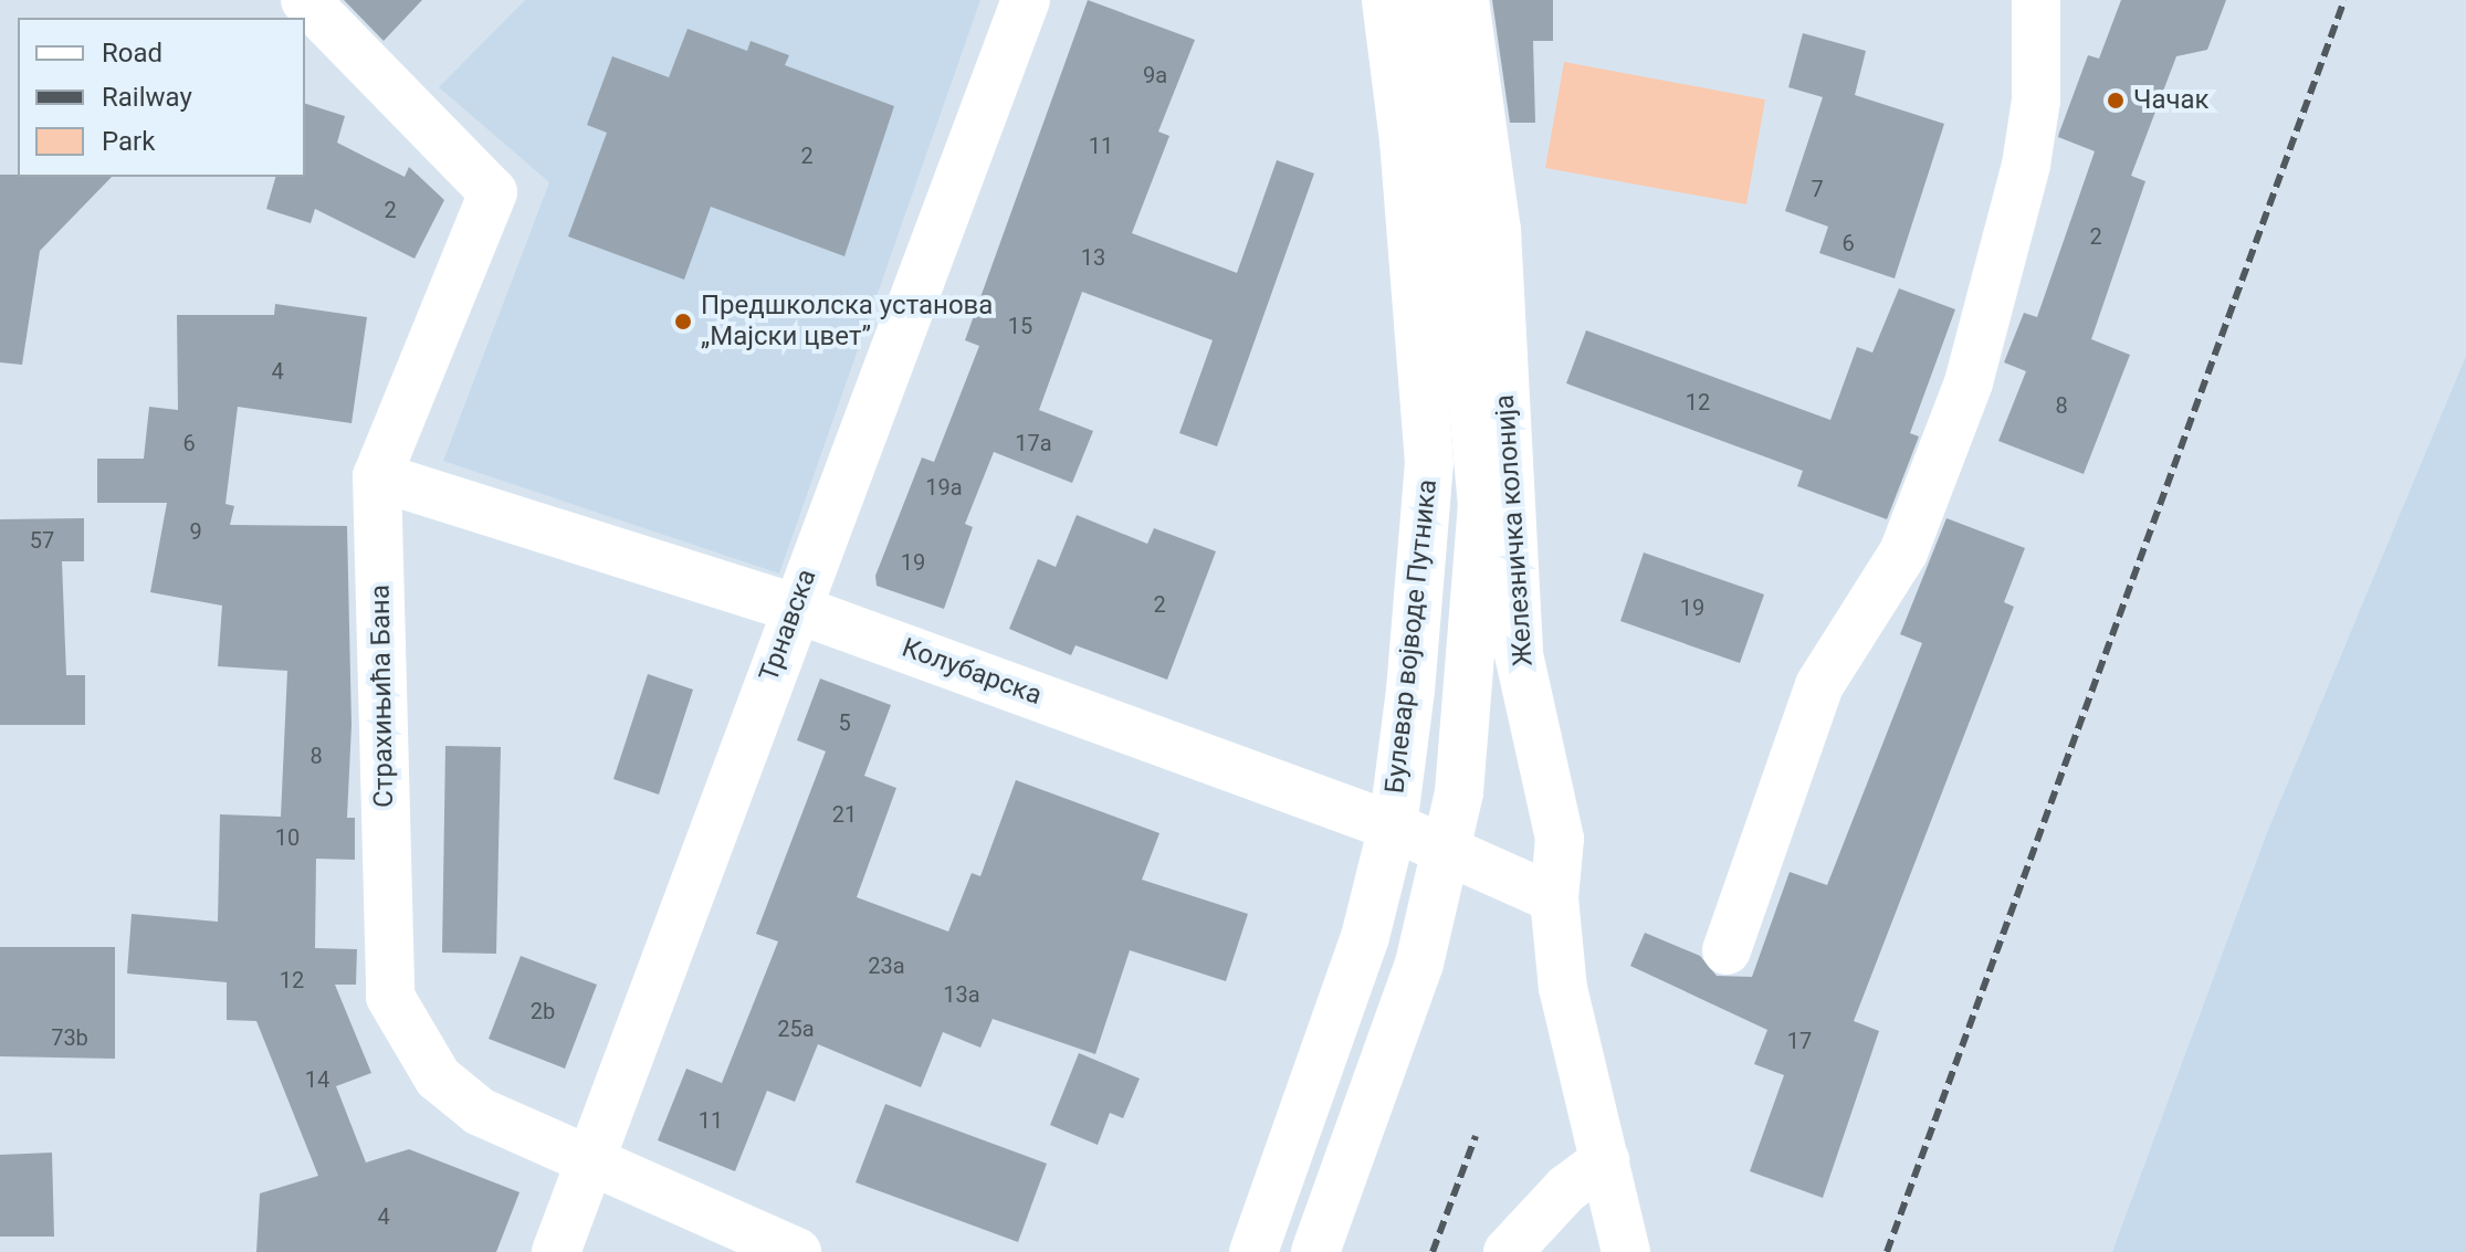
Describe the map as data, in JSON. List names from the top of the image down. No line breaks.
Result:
{"streets":{"street":["Железничка колонија","Трнавска","Булевар војводе Путника","Колубарска","Страхињића Бана"]},"crossings":[["Железничка колонија","Колубарска"],["Трнавска","Колубарска"],["Трнавска","Страхињића Бана"],["Булевар војводе Путника","Колубарска"],["Колубарска","Страхињића Бана"]],"places":["Чачак","Предшколска установа „Мајски цвет”"],"house_numbers":["9a","11","2","7","2","2","6","13","15","4","12","8","6","17a","19a","9","57","19","2","19","5","8","21","10","23a","12","13a","2b","25a","73b","17","14","11","4"],"legend":["Road","Railway","Park"]}
